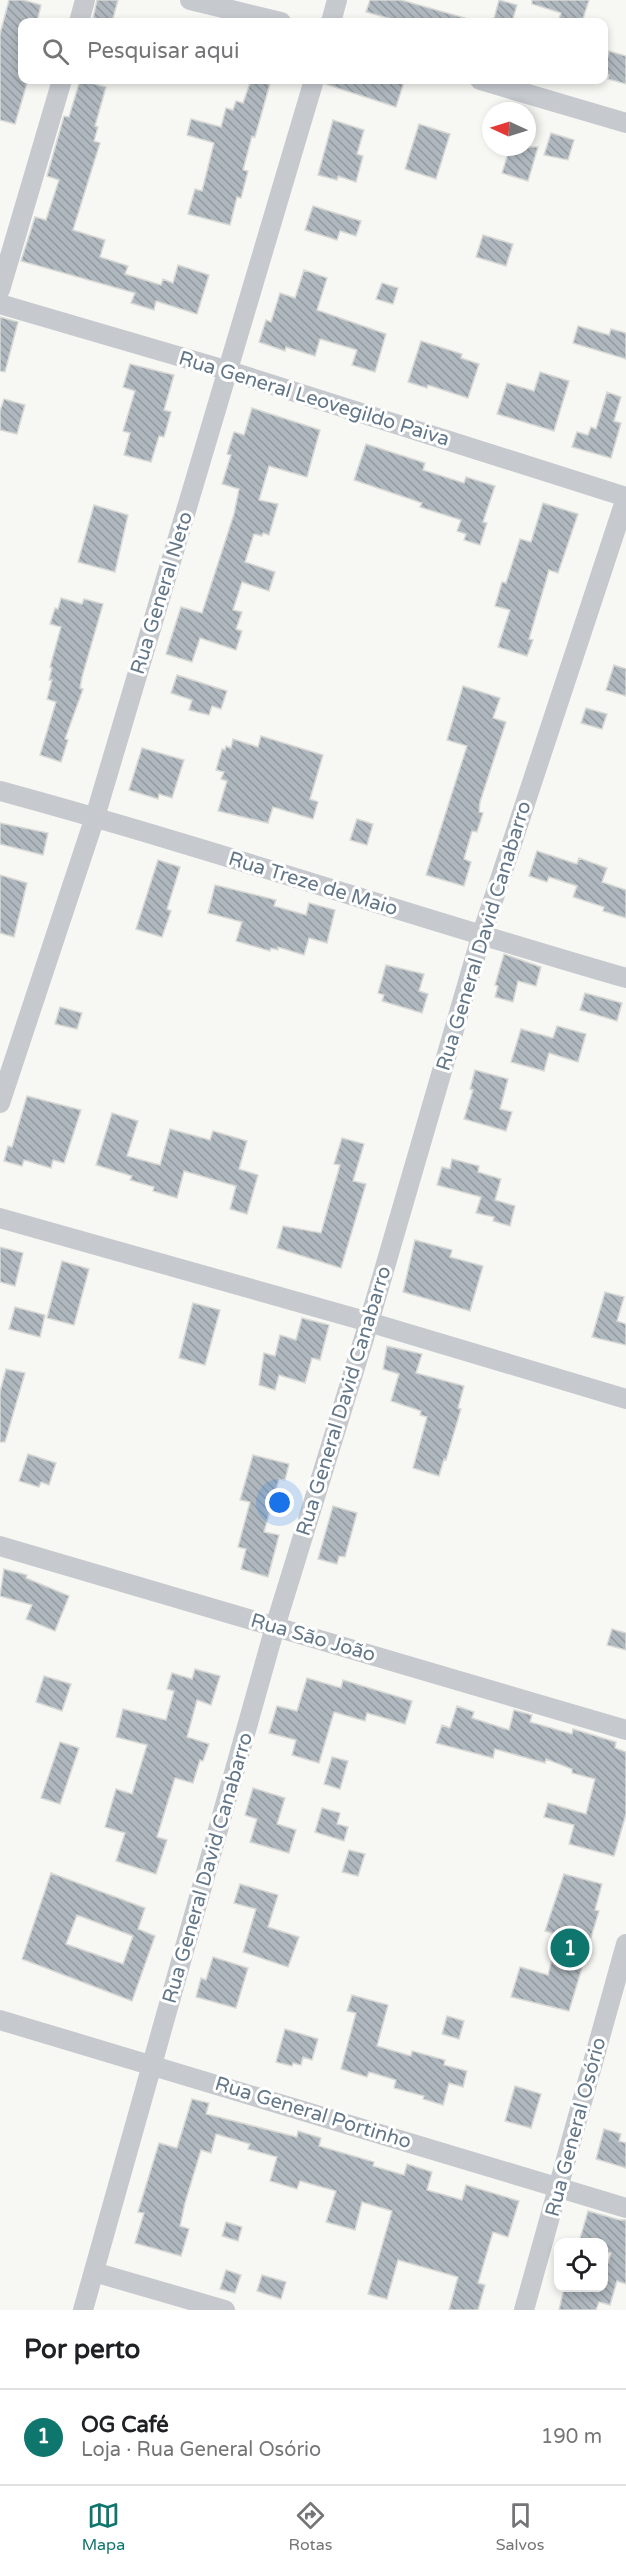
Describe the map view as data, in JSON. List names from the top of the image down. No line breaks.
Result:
{"streets":{"street":["Rua General Leovegildo Paiva","Rua General Neto","Rua Treze de Maio","Rua General David Canabarro","Rua São João","Rua General Portinho","Rua General Osório"]},"crossings":[["Rua General Leovegildo Paiva","Rua General Neto"],["Rua General Leovegildo Paiva","Rua General David Canabarro"],["Rua General Neto","Rua Treze de Maio"],["Rua Treze de Maio","Rua General David Canabarro"],["Rua General David Canabarro","Rua São João"],["Rua General David Canabarro","Rua General Portinho"],["Rua General Portinho","Rua General Osório"]],"north":"left","page":{"search":"Pesquisar aqui","pins":"1","heading":"Por perto","list":[{"mark":"1","name":"OG Café","note":"Loja · Rua General Osório","value":"190 m"}],"nav":["Mapa","Rotas","Salvos"]}}
